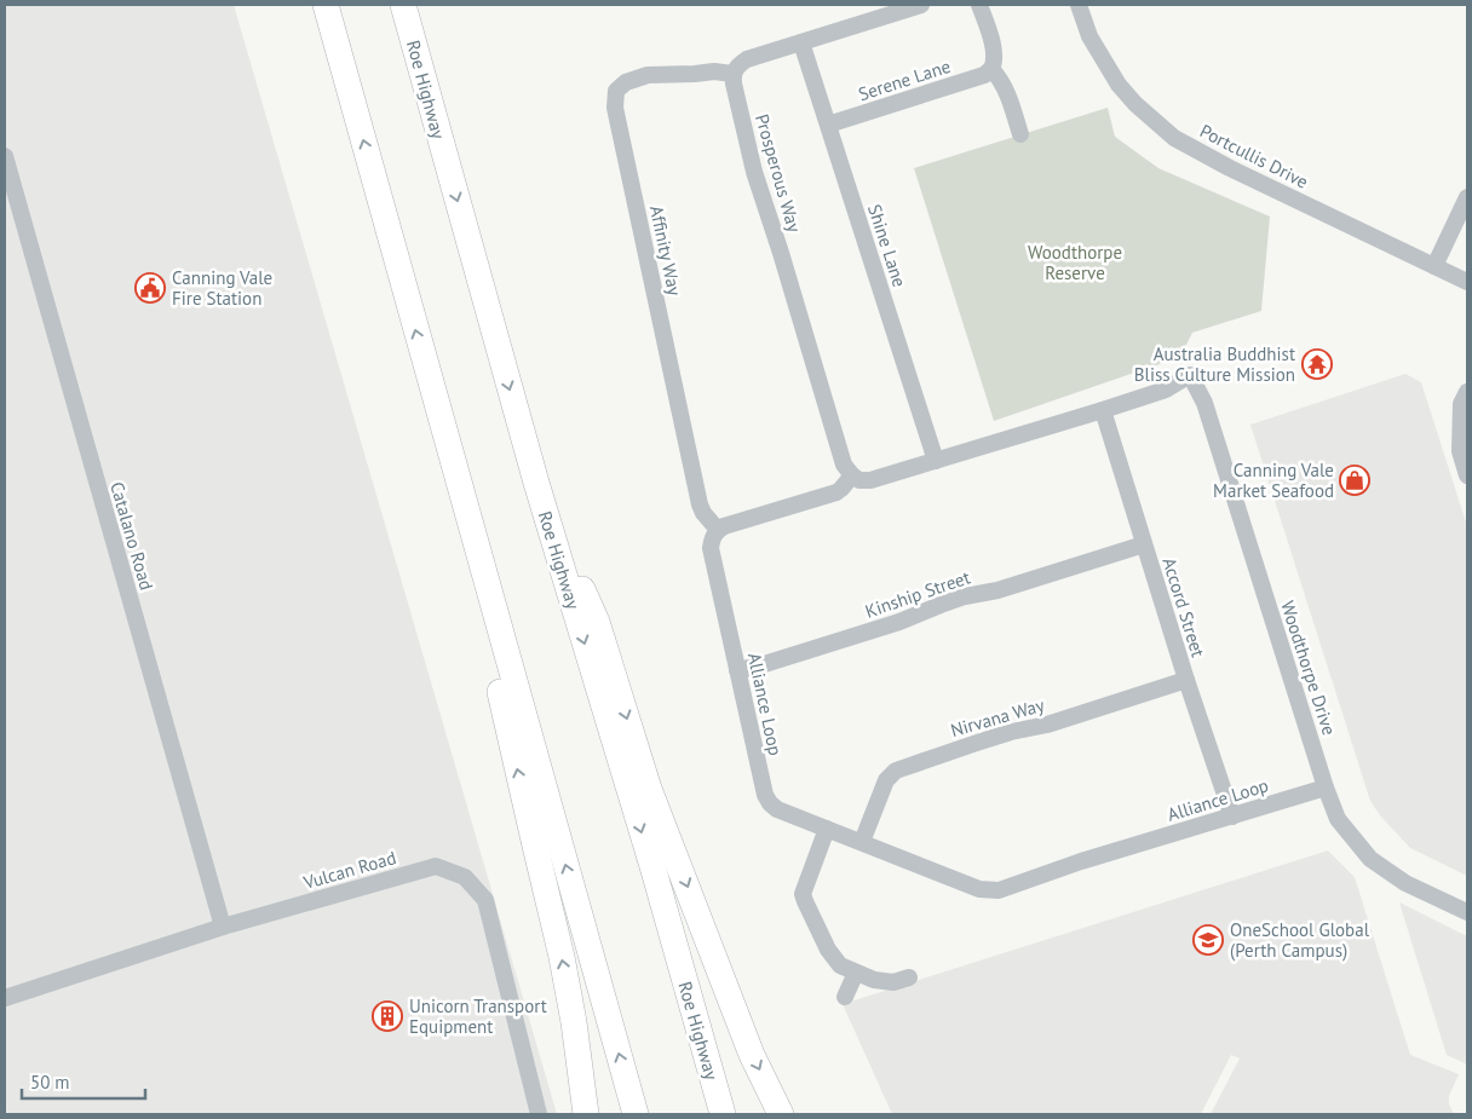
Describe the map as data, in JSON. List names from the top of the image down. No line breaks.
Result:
{"streets":{"highway":["Roe Highway"],"street":["Serene Lane","Portcullis Drive","Prosperous Way","Shine Lane","Affinity Way","Catalano Road","Kinship Street","Accord Street","Woodthorpe Drive","Alliance Loop","Nirvana Way","Vulcan Road"]},"crossings":[["Serene Lane","Shine Lane"],["Prosperous Way","Affinity Way"],["Affinity Way","Alliance Loop"],["Catalano Road","Vulcan Road"],["Kinship Street","Accord Street"],["Kinship Street","Alliance Loop"],["Accord Street","Woodthorpe Drive"],["Accord Street","Alliance Loop"],["Accord Street","Nirvana Way"],["Woodthorpe Drive","Alliance Loop"],["Alliance Loop","Nirvana Way"]],"parks":["Woodthorpe Reserve"],"places":{"public building":["Canning Vale Fire Station"],"temple":["Australia Buddhist Bliss Culture Mission"],"shop":["Canning Vale Market Seafood"],"school or university":["OneSchool Global (Perth Campus)"],"building":["Unicorn Transport Equipment"]},"scale_bar":"50 m"}
